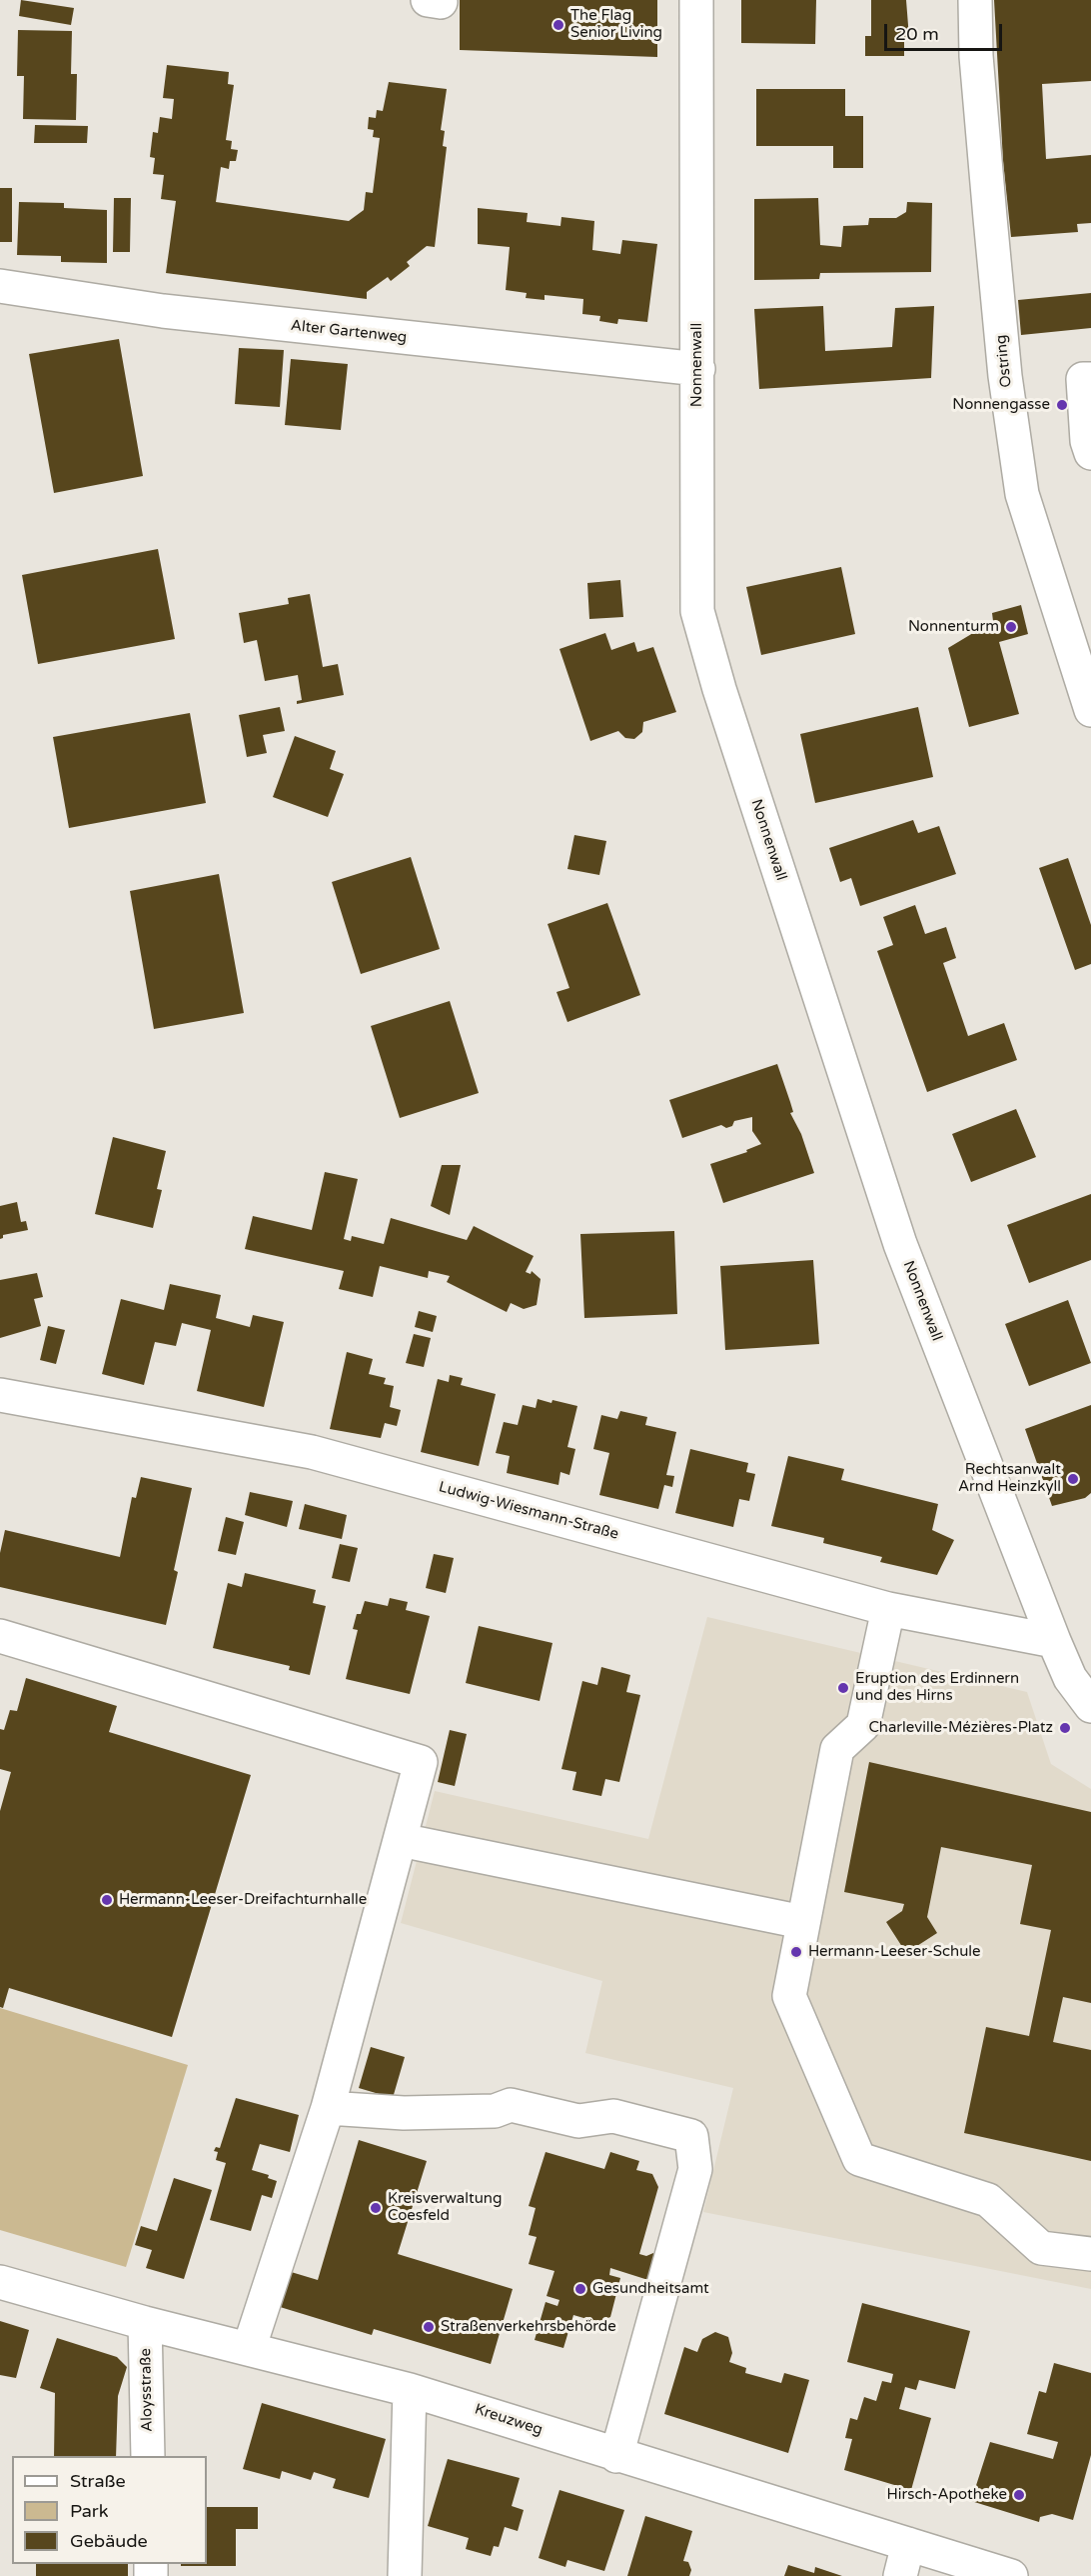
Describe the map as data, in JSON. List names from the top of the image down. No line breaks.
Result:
{"streets":{"street":["Alter Gartenweg","Ostring","Nonnenwall","Ludwig-Wiesmann-Straße","Aloysstraße","Kreuzweg"]},"crossings":[["Alter Gartenweg","Nonnenwall"],["Nonnenwall","Ludwig-Wiesmann-Straße"],["Aloysstraße","Kreuzweg"]],"places":["The Flag Senior Living","Nonnengasse","Nonnenturm","Rechtsanwalt Arnd Heinzkyll","Eruption des Erdinnern und des Hirns","Charleville-Mézières-Platz","Hermann-Leeser-Dreifachturnhalle","Hermann-Leeser-Schule","Kreisverwaltung Coesfeld","Gesundheitsamt","Straßenverkehrsbehörde","Hirsch-Apotheke"],"legend":["Straße","Park","Gebäude"],"scale_bar":"20 m"}
